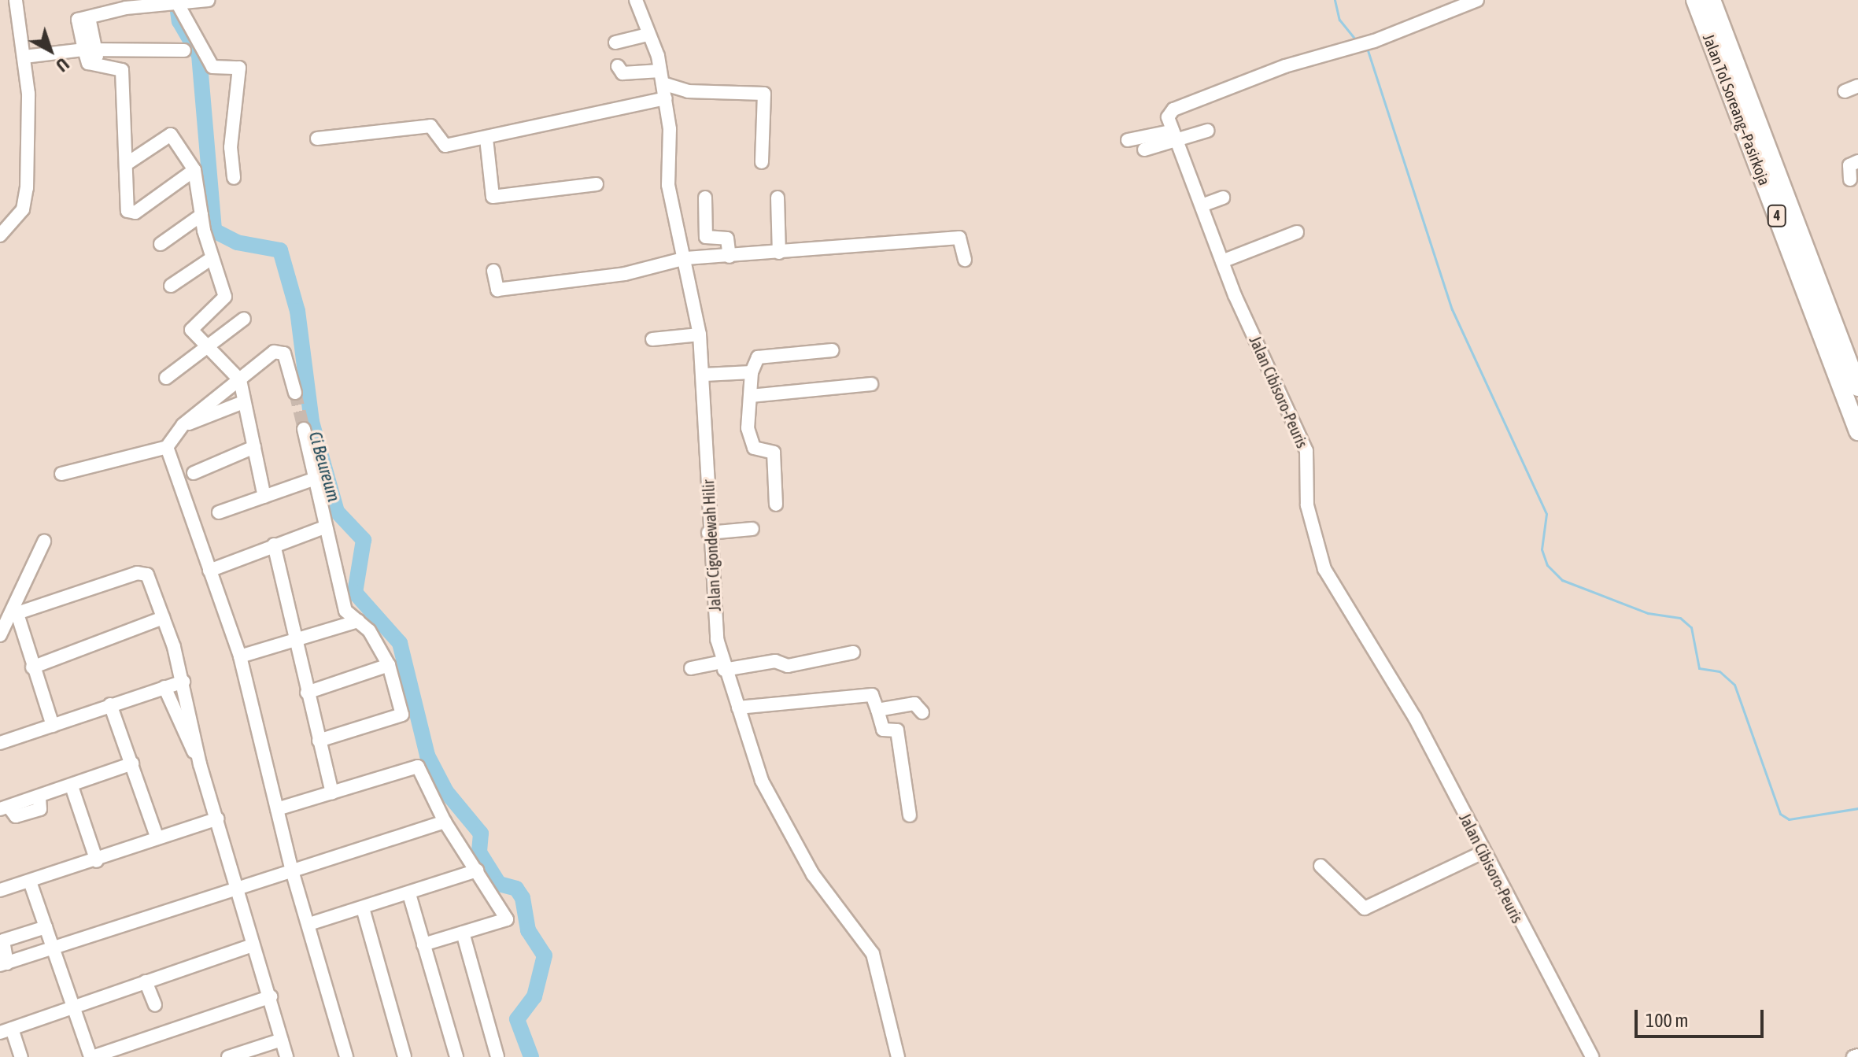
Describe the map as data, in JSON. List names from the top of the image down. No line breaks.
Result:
{"streets":{"highway":["Jalan Tol Soreang–Pasirkoja","4"],"street":["Jalan Cibisoro-Peuris","Jalan Cigondewah Hilir"]},"water":["Ci Beureum"],"scale_bar":"100 m","north":"bottom right"}
